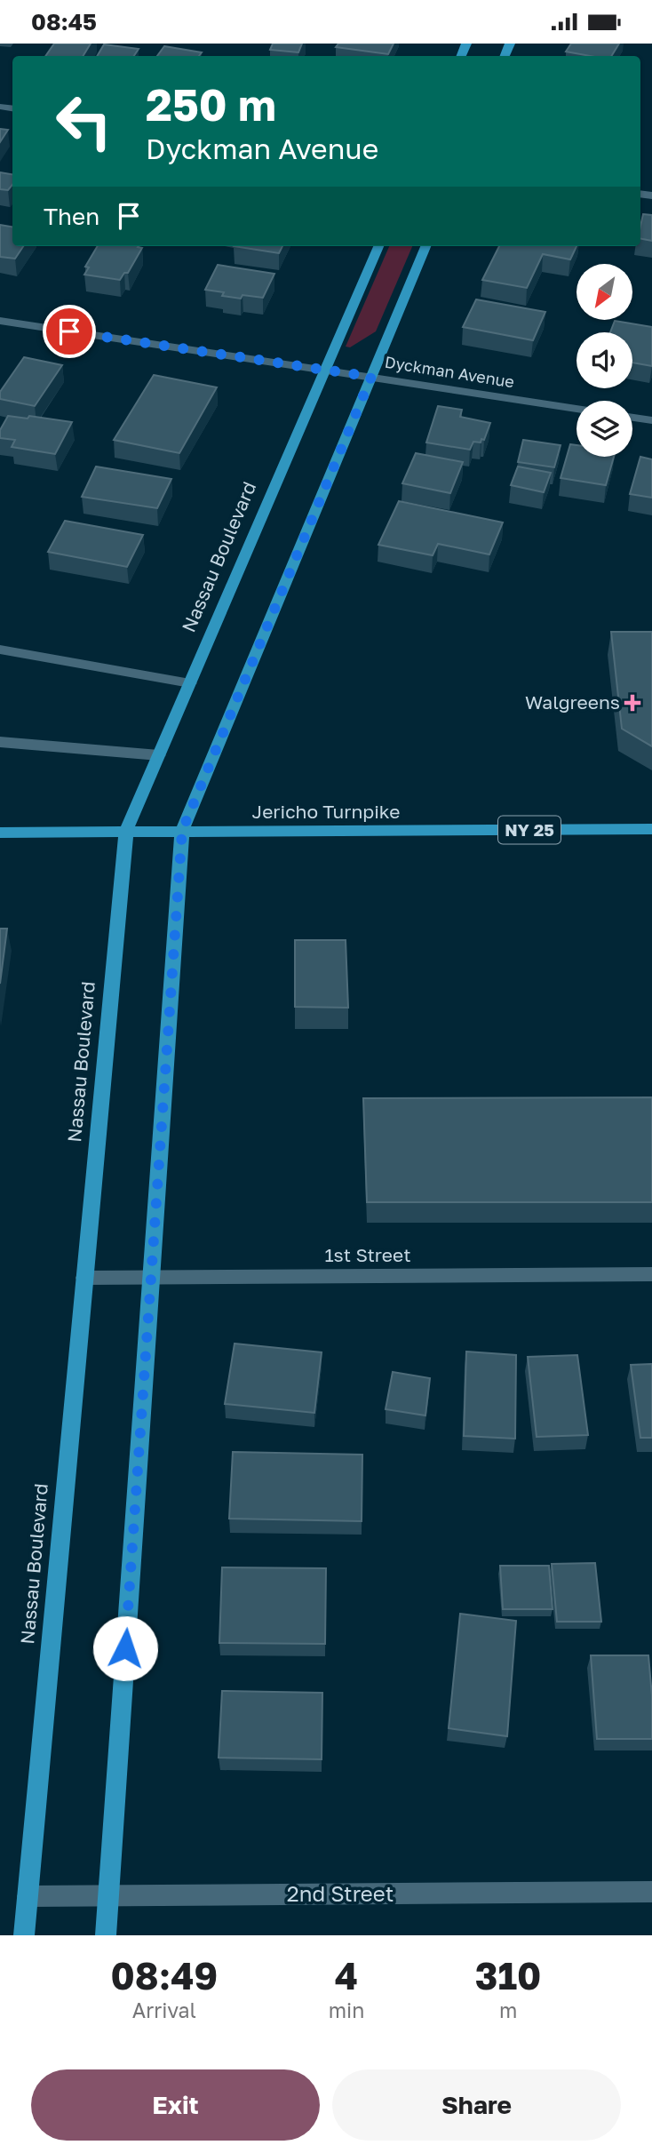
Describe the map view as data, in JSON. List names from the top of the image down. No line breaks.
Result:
{"streets":{"main road":["Nassau Boulevard","Jericho Turnpike","NY 25"],"street":["Dyckman Avenue","1st Street","2nd Street"]},"crossings":[["Dyckman Avenue","Nassau Boulevard"],["Nassau Boulevard","Jericho Turnpike"],["Nassau Boulevard","1st Street"],["Nassau Boulevard","2nd Street"]],"places":{"health":["Walgreens"]},"north":"bottom left","page":{"status":"08:45","turn":["250 m","Dyckman Avenue"],"then":"Then","eta":["08:49","Arrival","4","min","310","m"],"buttons":["Exit","Share"]}}
